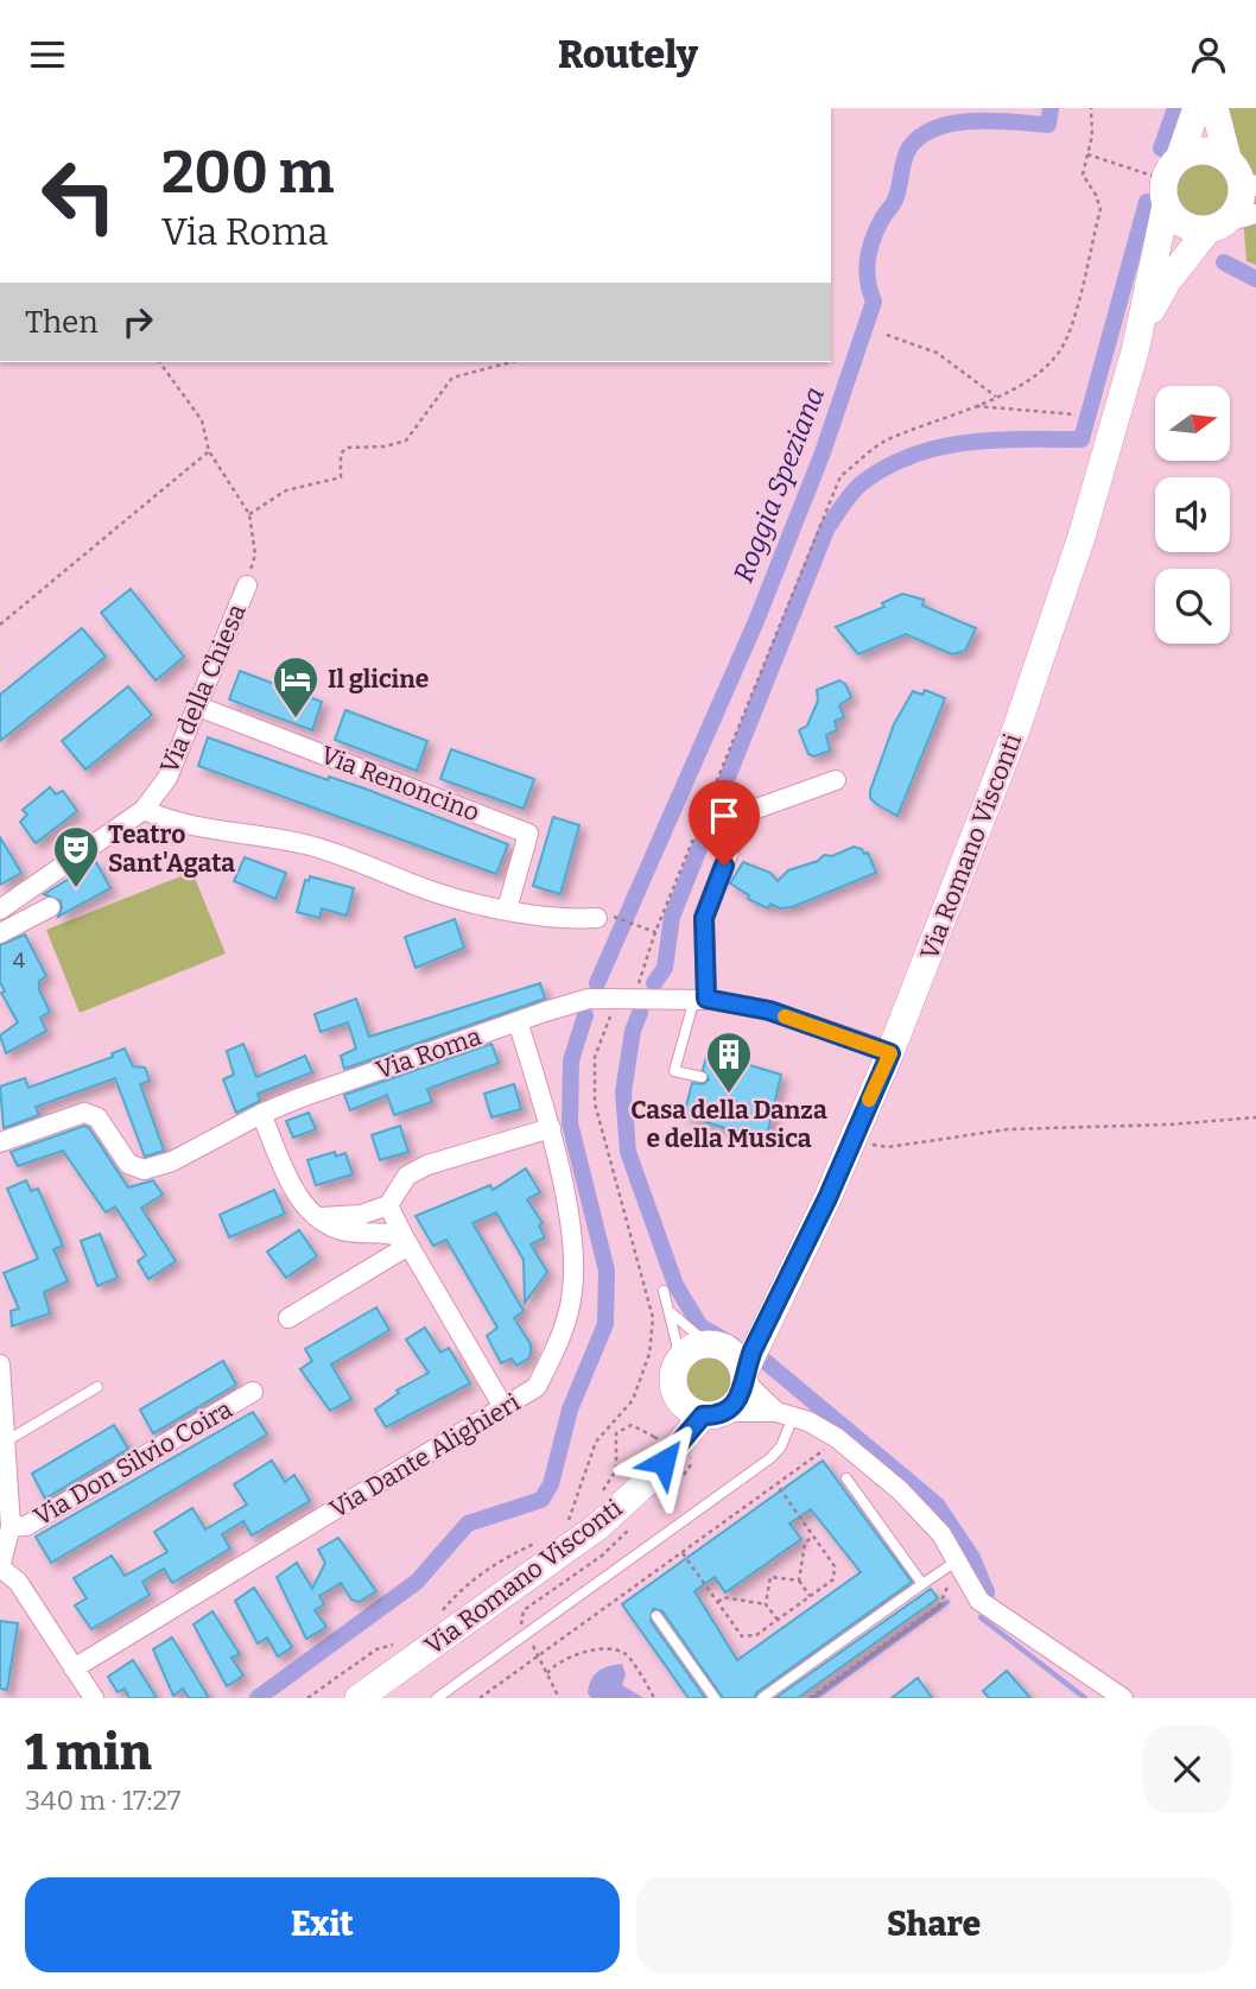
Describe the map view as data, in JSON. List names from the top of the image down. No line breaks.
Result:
{"streets":{"street":["Via della Chiesa","Via Renoncino","Via Romano Visconti","Via Roma","Via Dante Alighieri","Via Don Silvio Coira"]},"crossings":[["Via della Chiesa","Via Renoncino"],["Via Romano Visconti","Via Roma"],["Via Roma","Via Dante Alighieri"]],"water":["Roggia Speziana"],"places":{"hotel":["Il glicine"],"theatre":["Teatro Sant'Agata"],"building":["Casa della Danza e della Musica"]},"house_numbers":["4"],"north":"right","page":{"header":"Routely","turn":["200 m","Via Roma"],"then":"Then","heading":["1 min","340 m · 17:27"],"buttons":["Exit","Share"]}}
